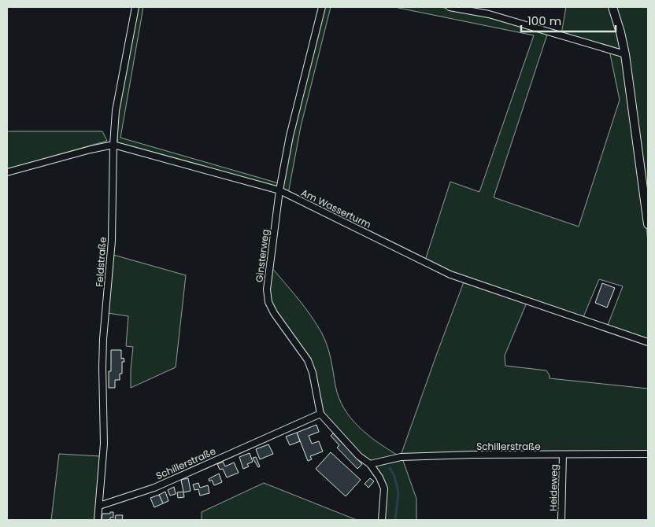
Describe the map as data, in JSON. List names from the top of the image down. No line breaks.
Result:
{"streets":{"street":["Am Wasserturm","Ginsterweg","Feldstraße","Schillerstraße","Heideweg"]},"crossings":[["Am Wasserturm","Ginsterweg"],["Am Wasserturm","Feldstraße"],["Ginsterweg","Schillerstraße"],["Feldstraße","Schillerstraße"],["Schillerstraße","Heideweg"]],"scale_bar":"100 m"}
